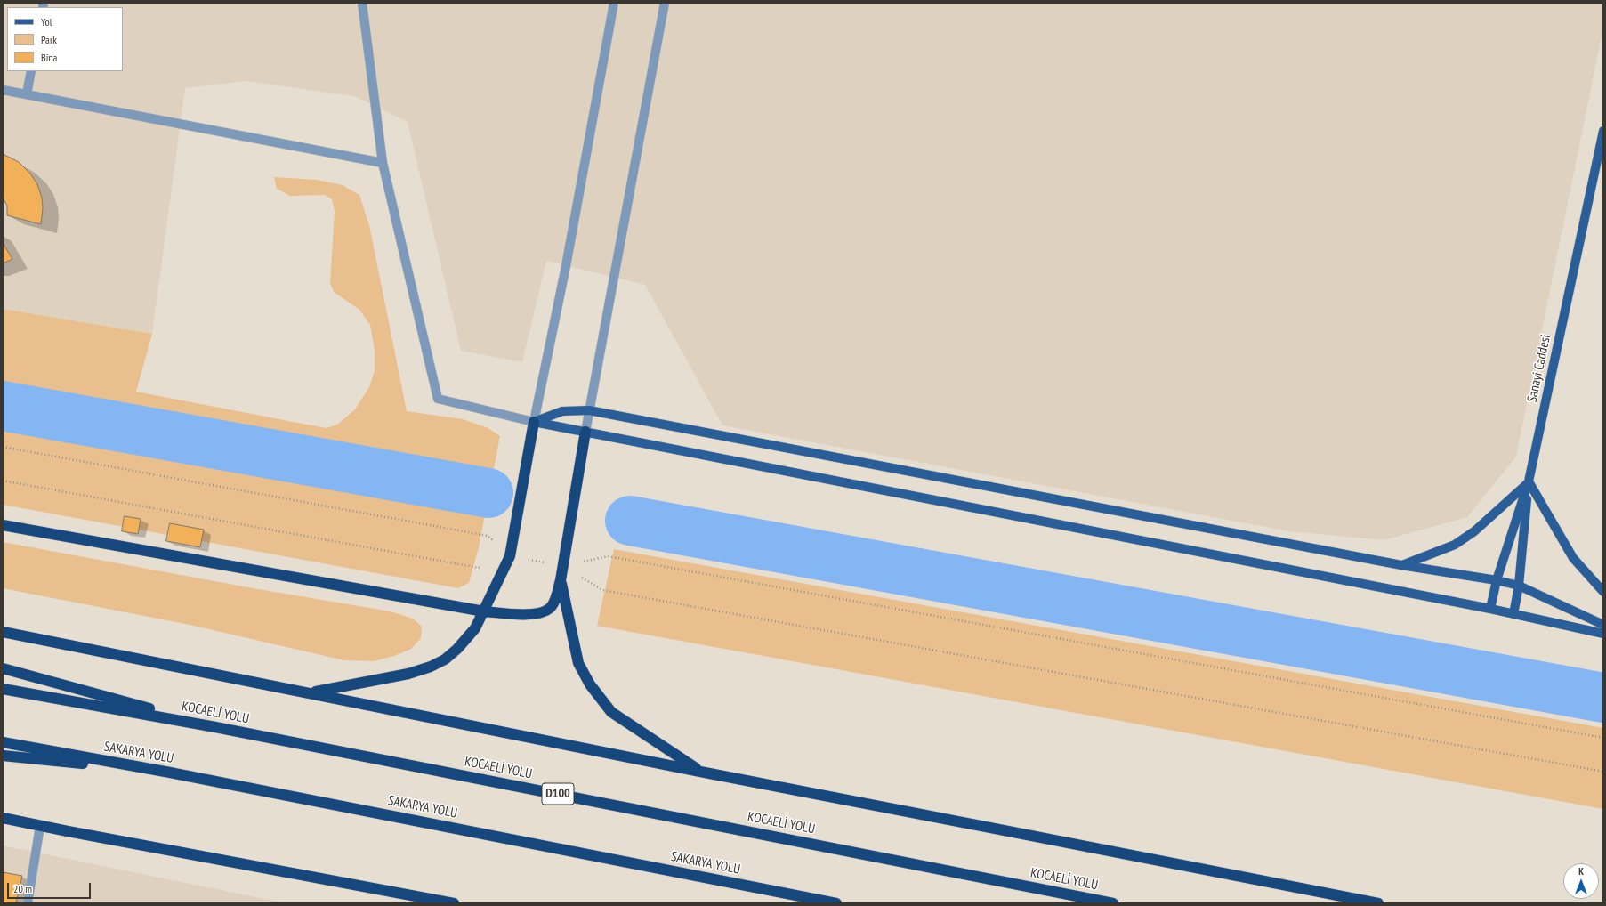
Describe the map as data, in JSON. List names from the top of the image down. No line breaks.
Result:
{"streets":{"highway":["KOCAELİ YOLU","SAKARYA YOLU","D100"],"main road":["Sanayi Caddesi"]},"legend":["Yol","Park","Bina"],"scale_bar":"20 m","north":"top"}
